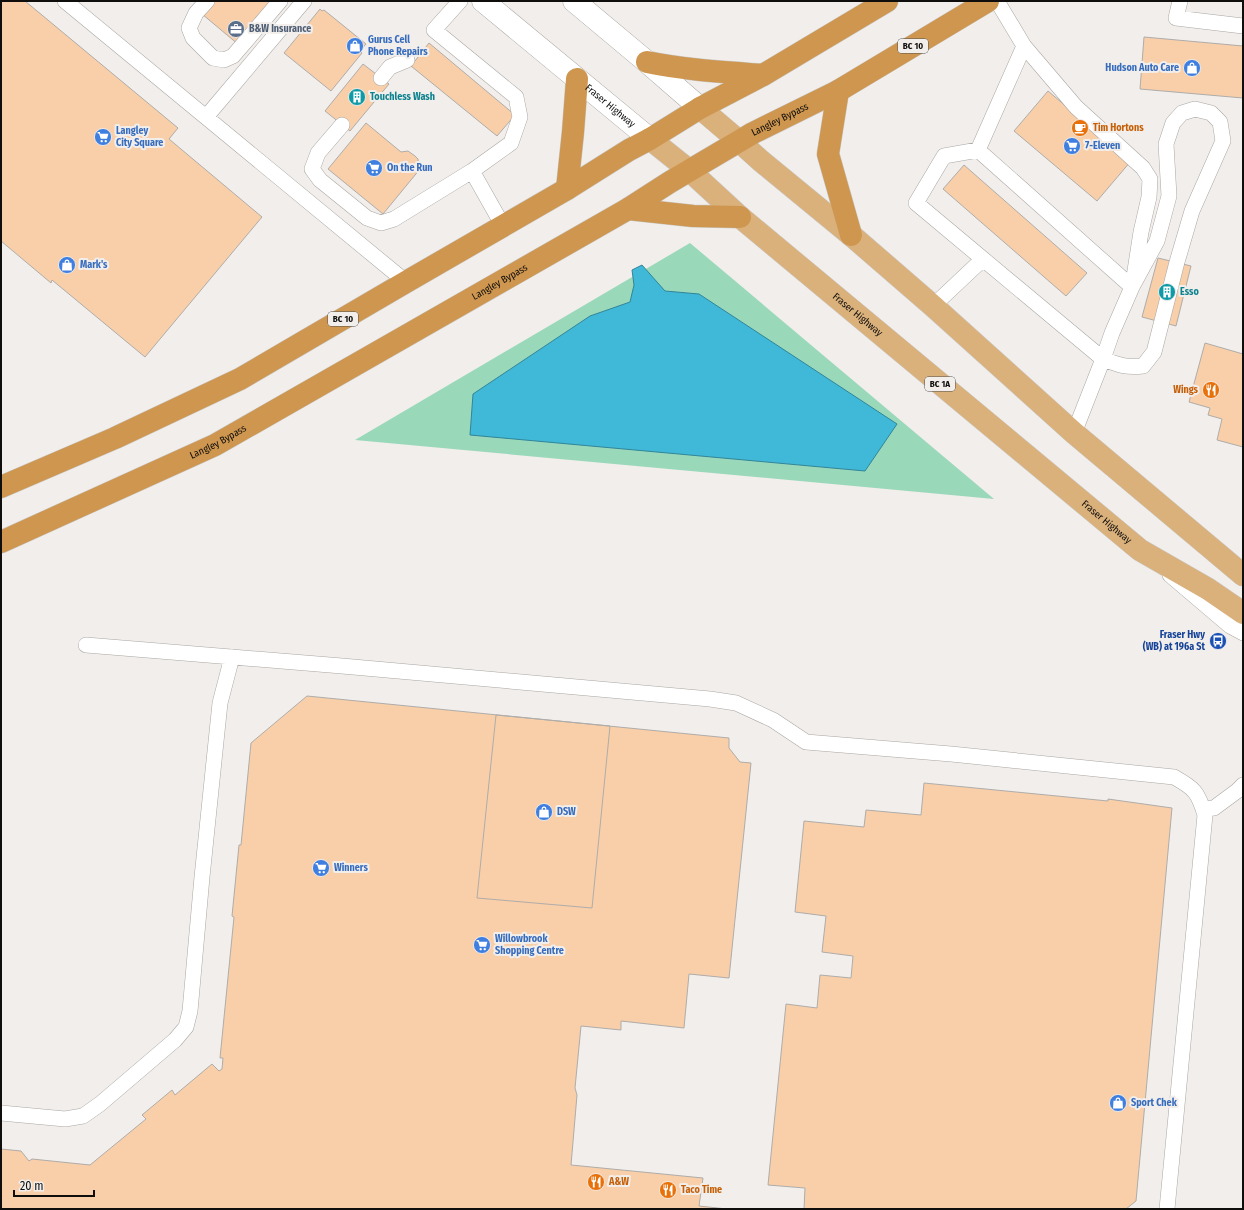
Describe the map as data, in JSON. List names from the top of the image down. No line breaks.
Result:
{"streets":{"highway":["BC 10","Langley Bypass"],"main road":["Fraser Highway","BC 1A"]},"crossings":[["BC 10","Fraser Highway"],["Fraser Highway","Langley Bypass"]],"places":{"office":["B&W Insurance"],"shop":["Gurus Cell Phone Repairs","Hudson Auto Care","Mark's","DSW","Sport Chek"],"building":["Touchless Wash","Esso"],"cafe":["Tim Hortons"],"supermarket":["Langley City Square","7-Eleven","On the Run","Winners","Willowbrook Shopping Centre"],"restaurant":["Wings","A&W","Taco Time"],"bus stop":["Fraser Hwy (WB) at 196a St"]},"scale_bar":"20 m"}
